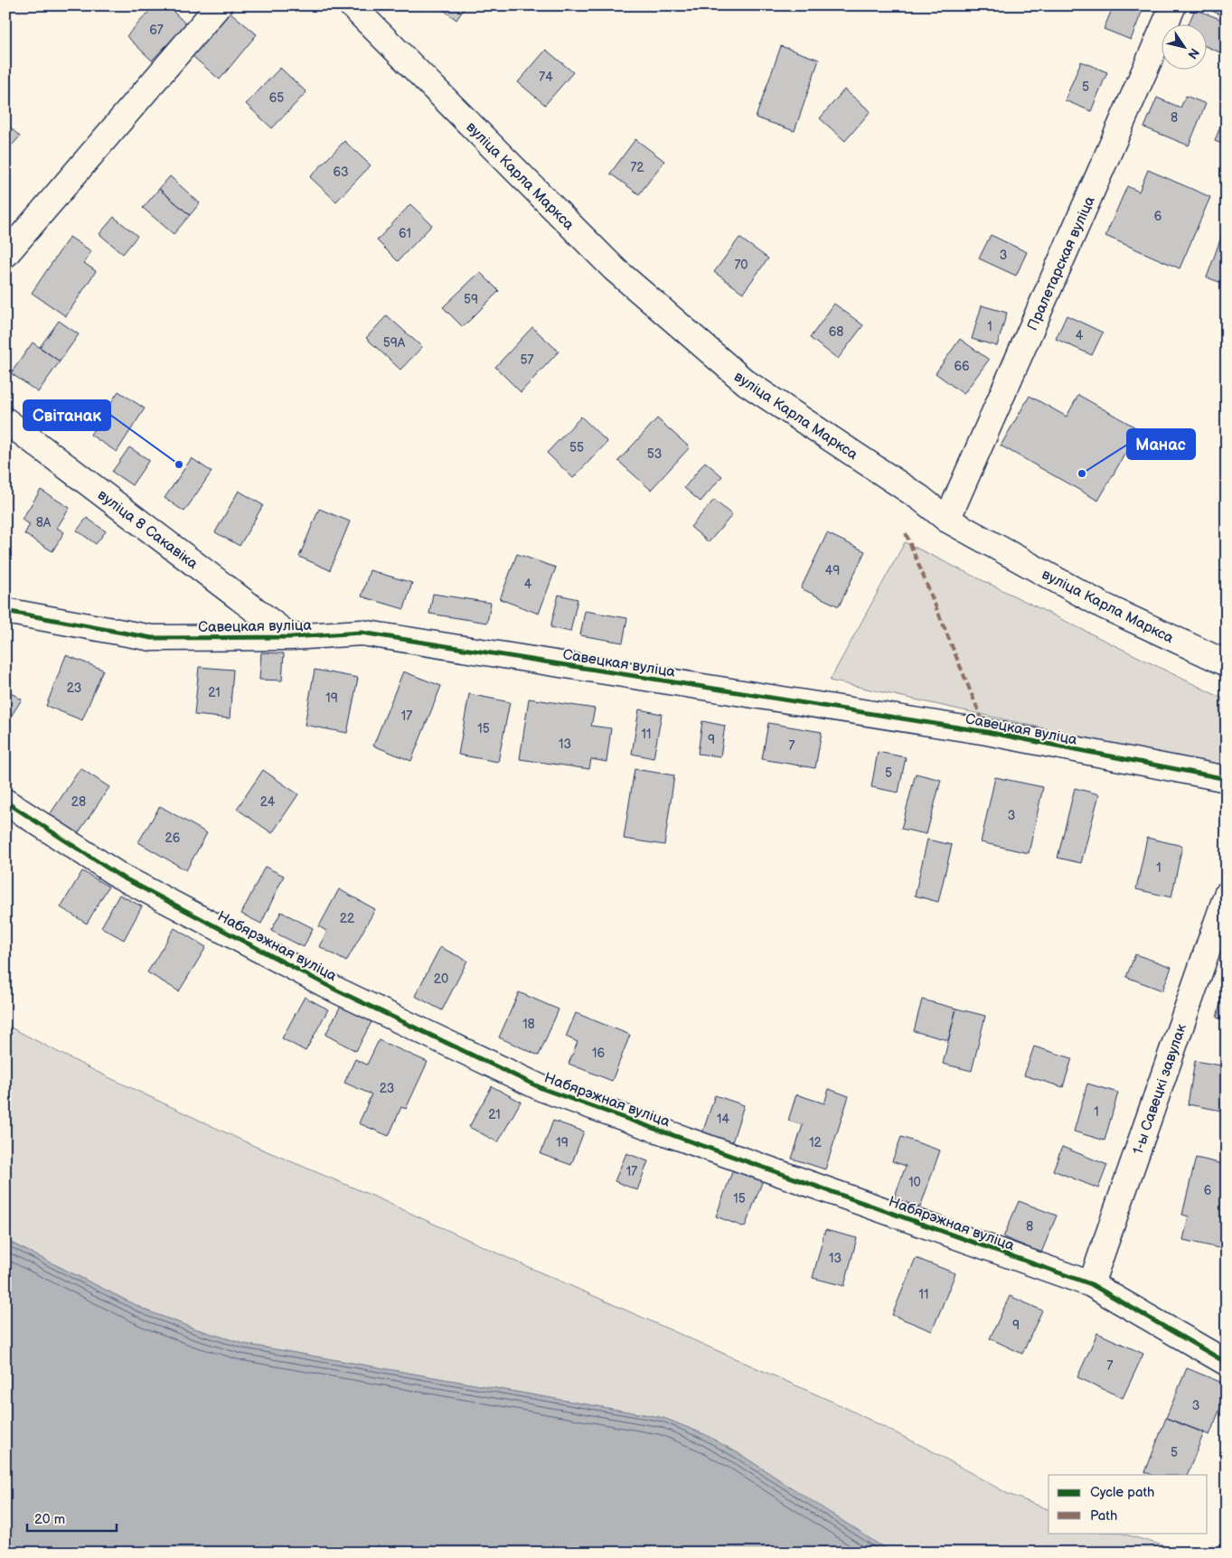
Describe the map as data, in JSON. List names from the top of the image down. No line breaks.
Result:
{"streets":{"street":["вуліца Карла Маркса","Пралетарская вуліца","вуліца 8 Сакавіка","Савецкая вуліца","Набярэжная вуліца","1-ы Савецкі завулак"]},"crossings":[["вуліца Карла Маркса","Пралетарская вуліца"],["вуліца 8 Сакавіка","Савецкая вуліца"],["Набярэжная вуліца","1-ы Савецкі завулак"]],"places":["Світанак","Манас"],"house_numbers":["67","74","5","65","8","72","63","6","61","3","70","59","1","68","4","59А","57","66","55","53","8А","49","4","23","21","19","17","15","11","9","13","7","5","28","24","3","26","1","22","20","18","16","23","1","21","14","19","12","17","10","6","15","8","13","11","9","7","3","5"],"legend":["Cycle path","Path"],"scale_bar":"20 m","north":"bottom right"}
